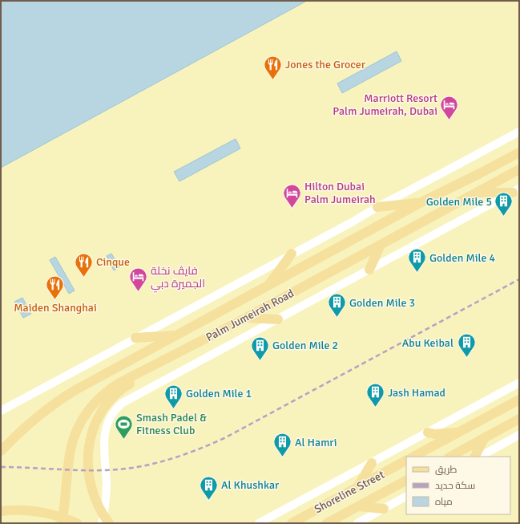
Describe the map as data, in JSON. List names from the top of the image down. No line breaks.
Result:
{"streets":{"main road":["Palm Jumeirah Road","Shoreline Street"]},"places":{"restaurant":["Jones the Grocer","Cinque","Maiden Shanghai"],"hotel":["Marriott Resort Palm Jumeirah, Dubai","Hilton Dubai Palm Jumeirah","فايڤ نخلة الجميرة دبي"],"building":["Golden Mile 5","Golden Mile 4","Golden Mile 3","Abu Keibal","Golden Mile 2","Jash Hamad","Golden Mile 1","Al Hamri","Al Khushkar"],"sports":["Smash Padel & Fitness Club"]},"legend":["طريق","سكة حديد","مياه"]}
